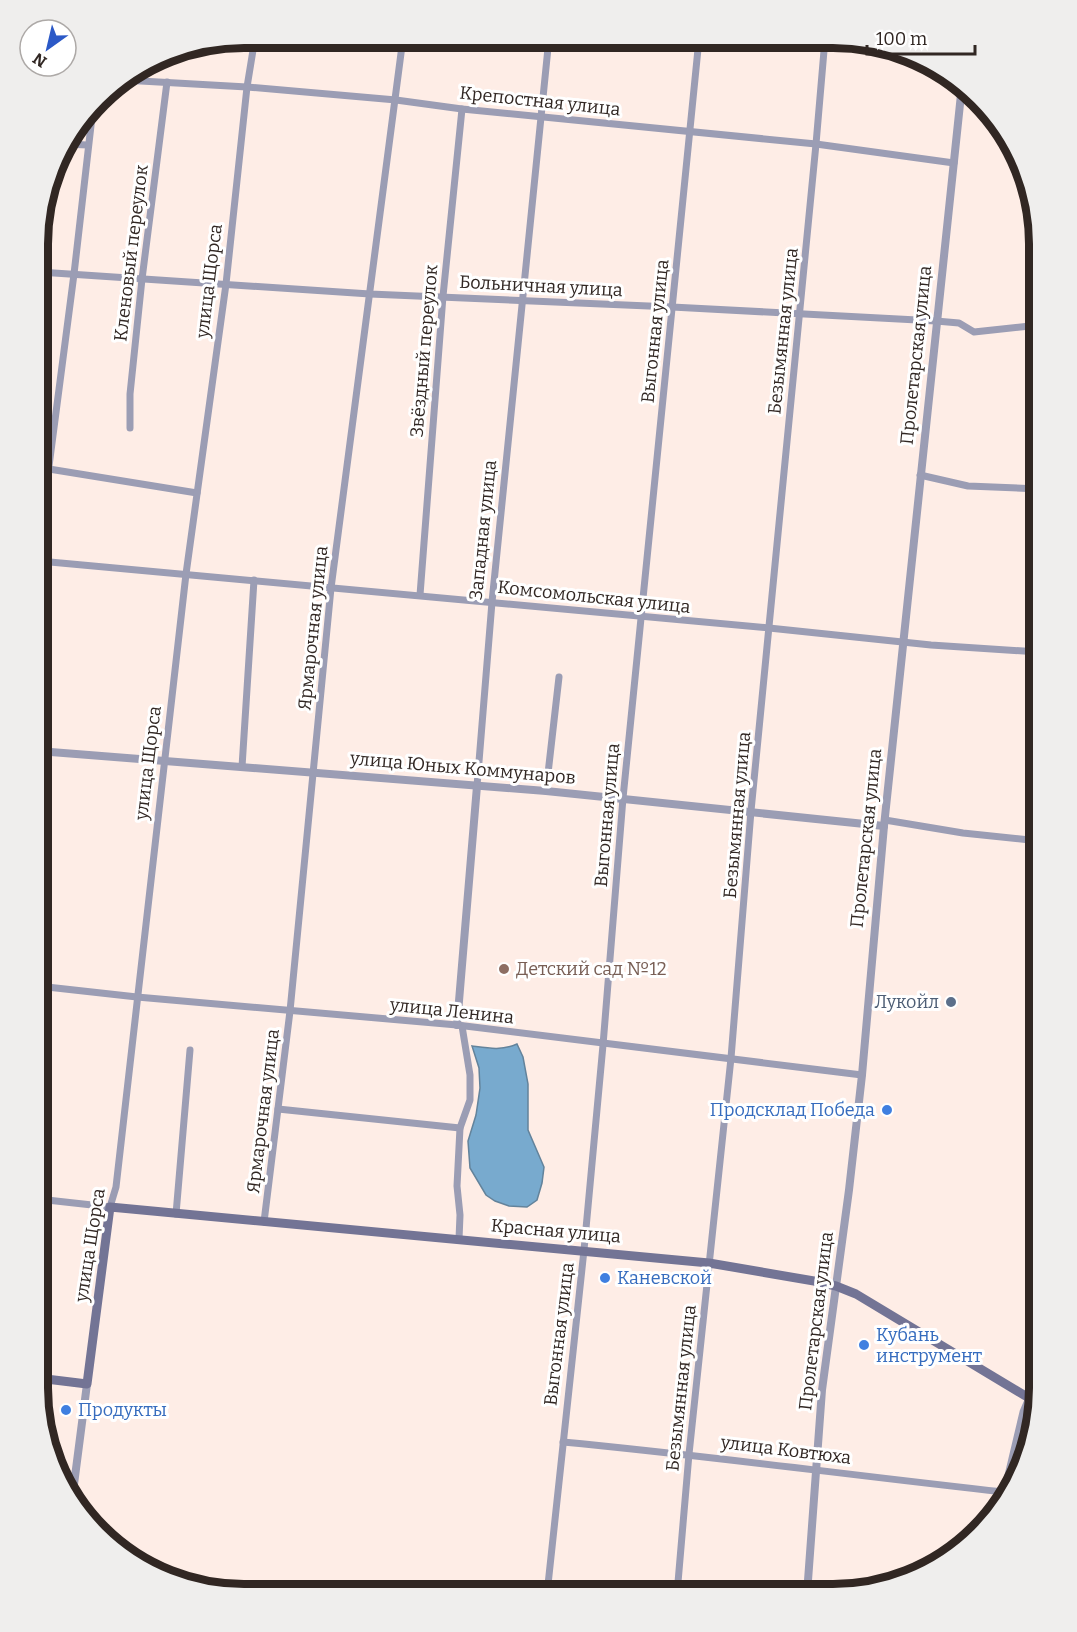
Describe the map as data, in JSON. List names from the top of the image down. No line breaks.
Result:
{"streets":{"main road":["улица Щорса","Красная улица"],"street":["Крепостная улица","Кленовый переулок","Больничная улица","Выгонная улица","Безымянная улица","Звёздный переулок","Пролетарская улица","Западная улица","Комсомольская улица","Ярмарочная улица","улица Юных Коммунаров","улица Ленина","улица Ковтюха"]},"crossings":[["Крепостная улица","Кленовый переулок"],["Крепостная улица","улица Щорса"],["Крепостная улица","Выгонная улица"],["Крепостная улица","Безымянная улица"],["Крепостная улица","Звёздный переулок"],["Крепостная улица","Пролетарская улица"],["Крепостная улица","Западная улица"],["Крепостная улица","Ярмарочная улица"],["Кленовый переулок","Больничная улица"],["улица Щорса","Больничная улица"],["улица Щорса","Комсомольская улица"],["улица Щорса","улица Юных Коммунаров"],["улица Щорса","улица Ленина"],["улица Щорса","Красная улица"],["Больничная улица","Выгонная улица"],["Больничная улица","Безымянная улица"],["Больничная улица","Звёздный переулок"],["Больничная улица","Пролетарская улица"],["Больничная улица","Западная улица"],["Больничная улица","Ярмарочная улица"],["Выгонная улица","Комсомольская улица"],["Выгонная улица","улица Юных Коммунаров"],["Выгонная улица","улица Ленина"],["Выгонная улица","Красная улица"],["Выгонная улица","улица Ковтюха"],["Безымянная улица","Комсомольская улица"],["Безымянная улица","улица Юных Коммунаров"],["Безымянная улица","улица Ленина"],["Безымянная улица","Красная улица"],["Безымянная улица","улица Ковтюха"],["Звёздный переулок","Комсомольская улица"],["Пролетарская улица","Комсомольская улица"],["Пролетарская улица","улица Юных Коммунаров"],["Пролетарская улица","улица Ленина"],["Пролетарская улица","Красная улица"],["Пролетарская улица","улица Ковтюха"],["Западная улица","Комсомольская улица"],["Западная улица","улица Юных Коммунаров"],["Западная улица","улица Ленина"],["Комсомольская улица","Ярмарочная улица"],["Ярмарочная улица","улица Юных Коммунаров"],["Ярмарочная улица","улица Ленина"],["Ярмарочная улица","Красная улица"]],"places":["Детский сад №12","Лукойл","Продсклад Победа","Каневской","Кубань инструмент","Продукты"],"scale_bar":"100 m","north":"bottom left"}
